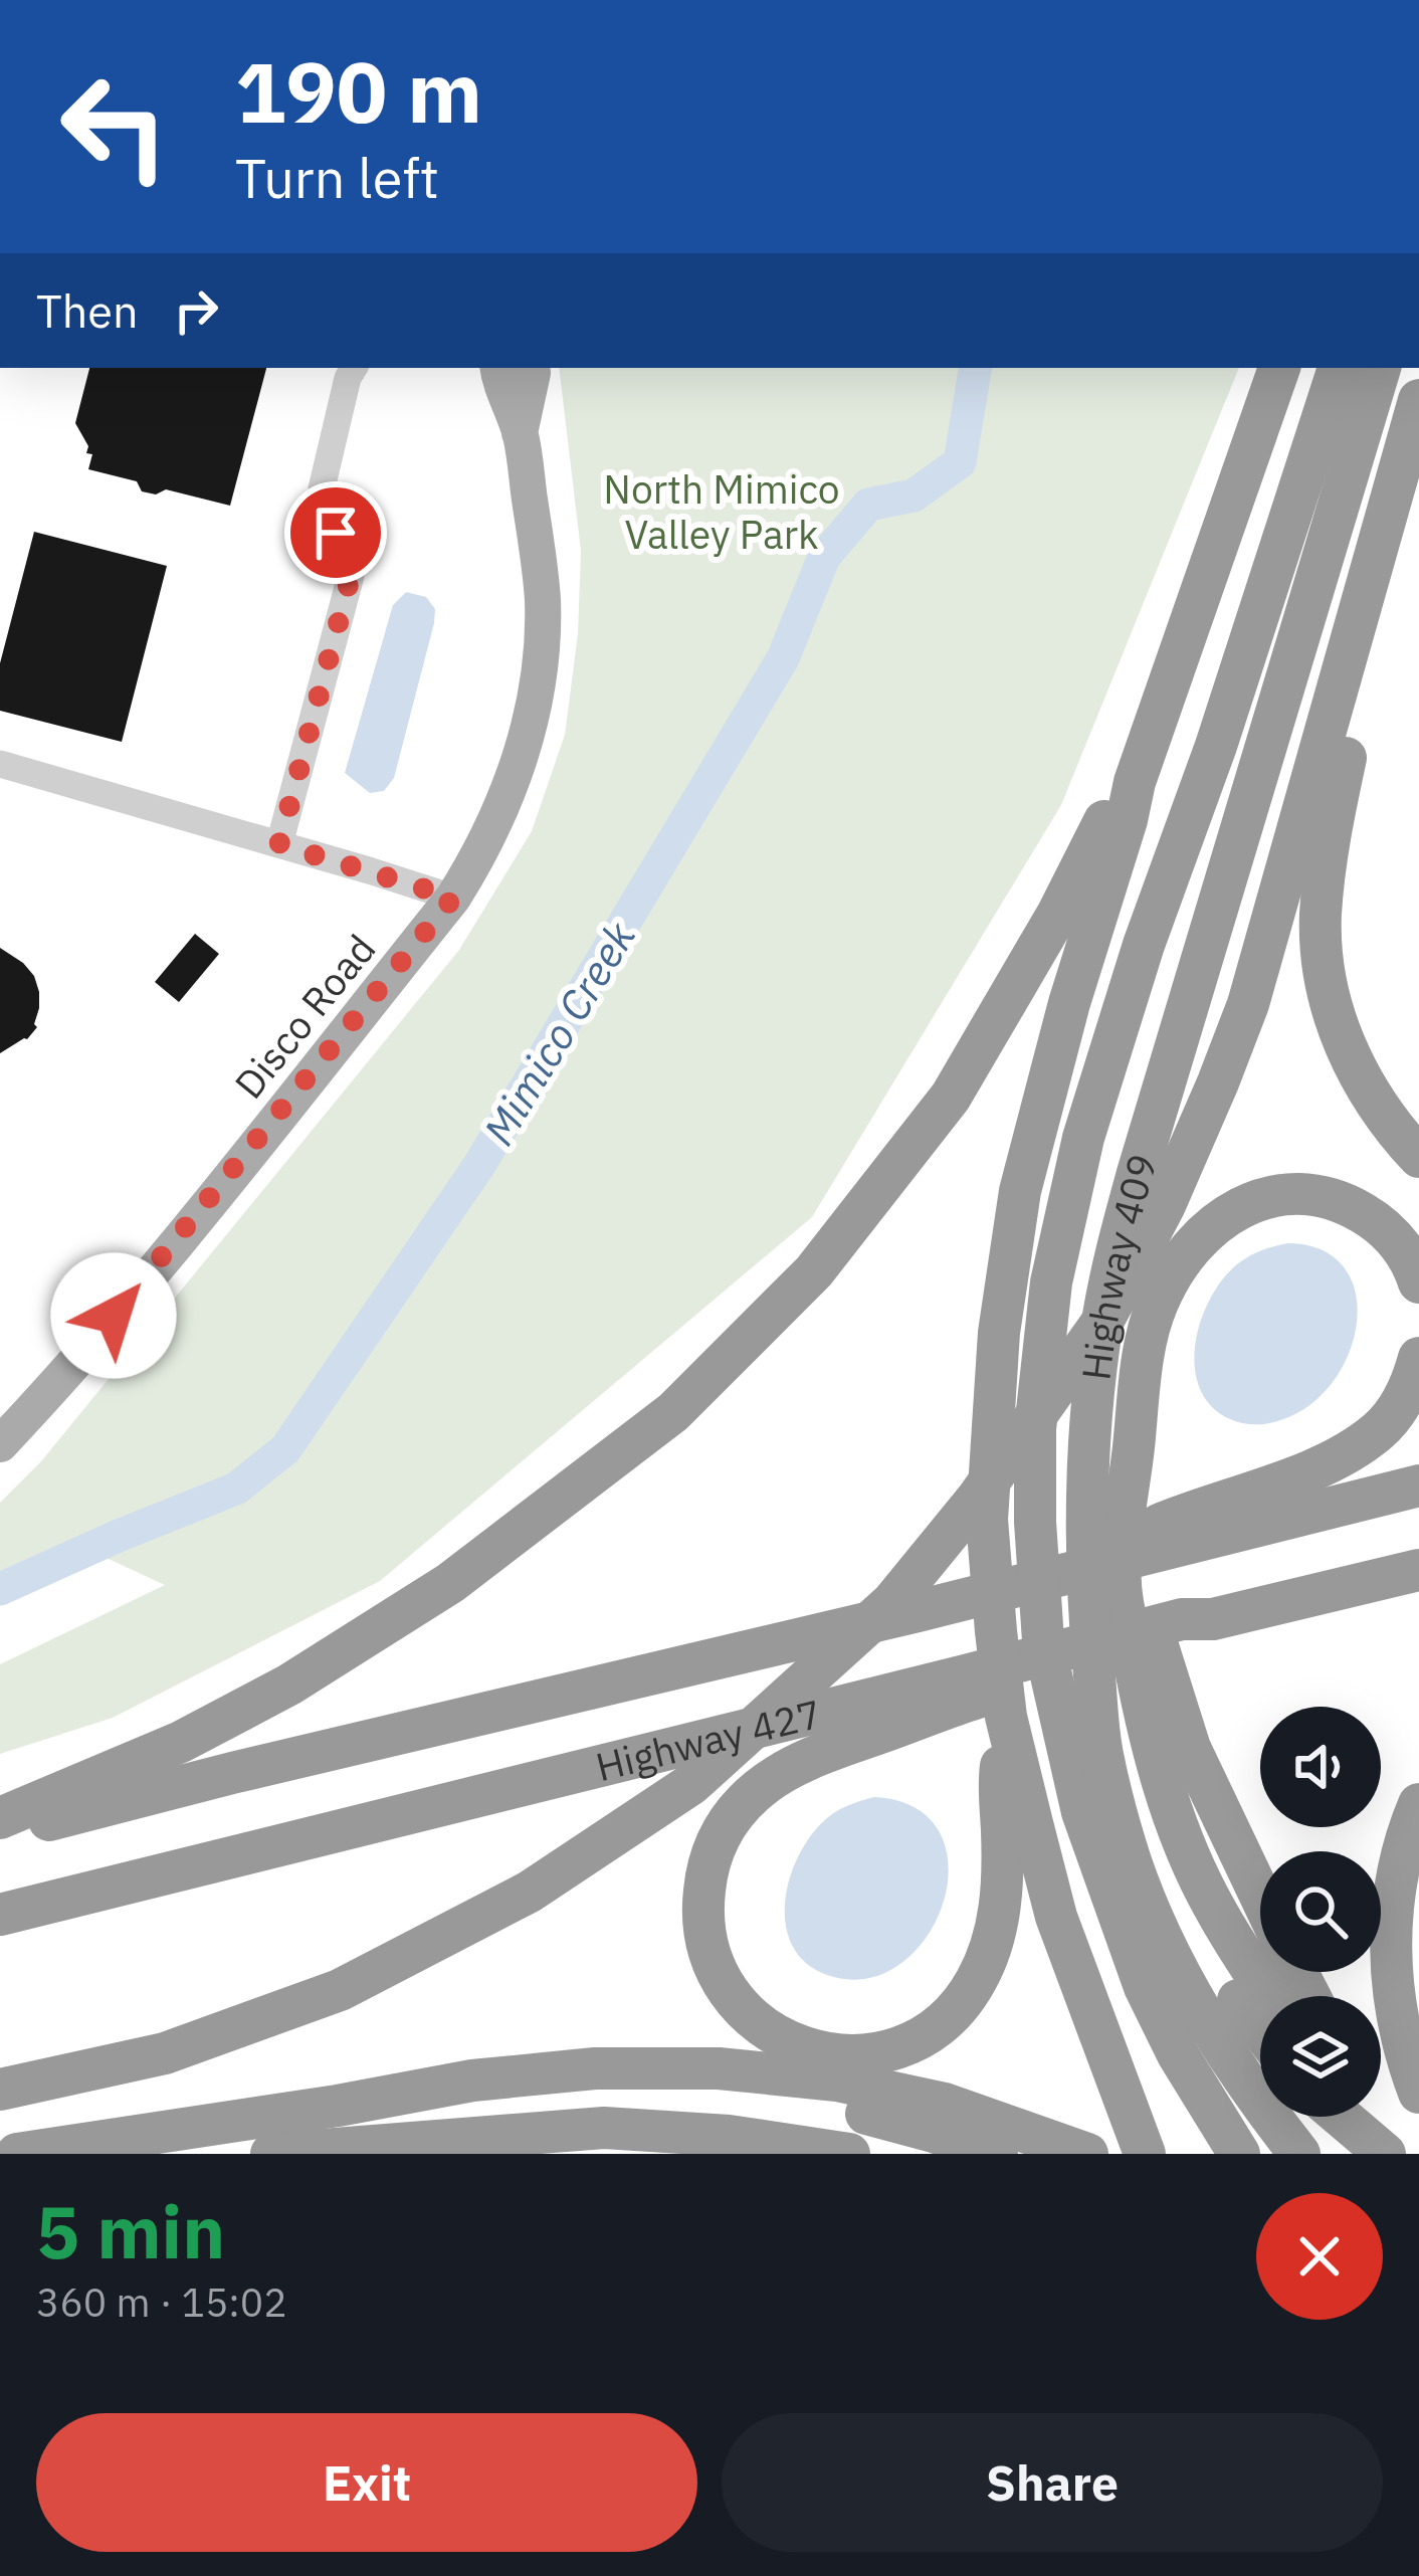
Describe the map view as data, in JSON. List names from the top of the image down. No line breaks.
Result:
{"streets":{"highway":["Highway 409","Highway 427"],"main road":["Disco Road"]},"water":["Mimico Creek"],"parks":["North Mimico Valley Park"],"page":{"turn":["190 m","Turn left"],"then":"Then","heading":["5 min","360 m · 15:02"],"buttons":["Exit","Share"]}}
